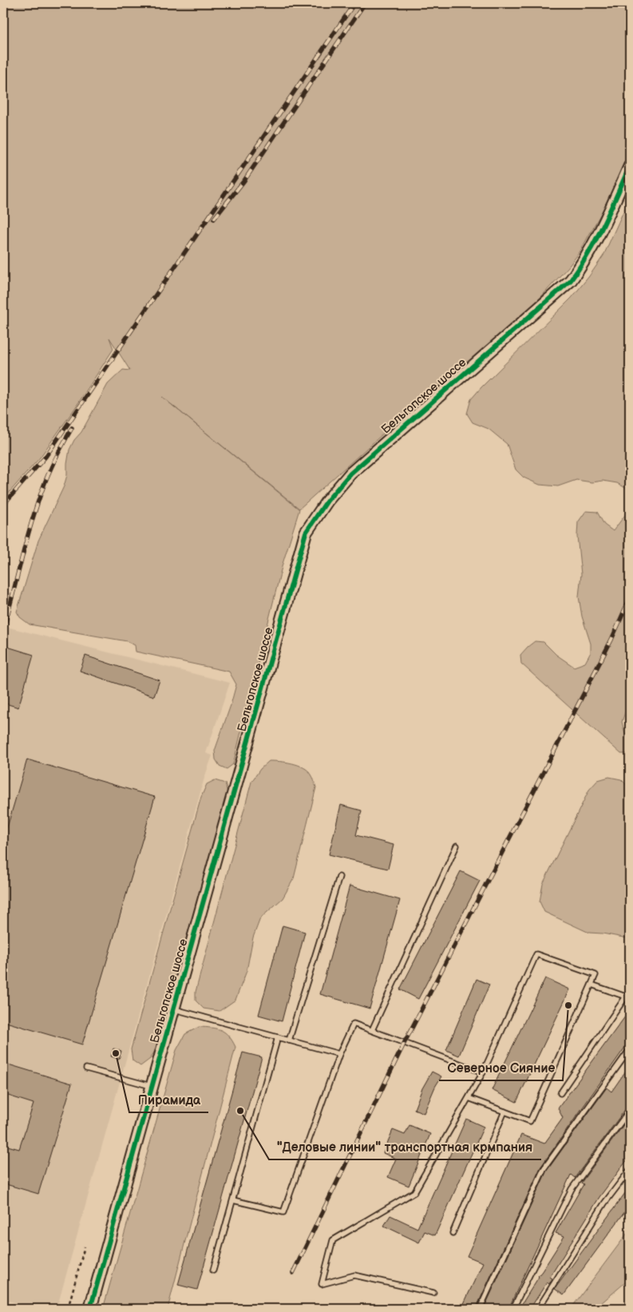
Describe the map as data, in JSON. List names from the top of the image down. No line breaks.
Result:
{"streets":{"street":["Бельгопское шоссе"]},"places":["Северное Сияние","Пирамида","\"Деловые линии\" транспортная крмпания"]}
